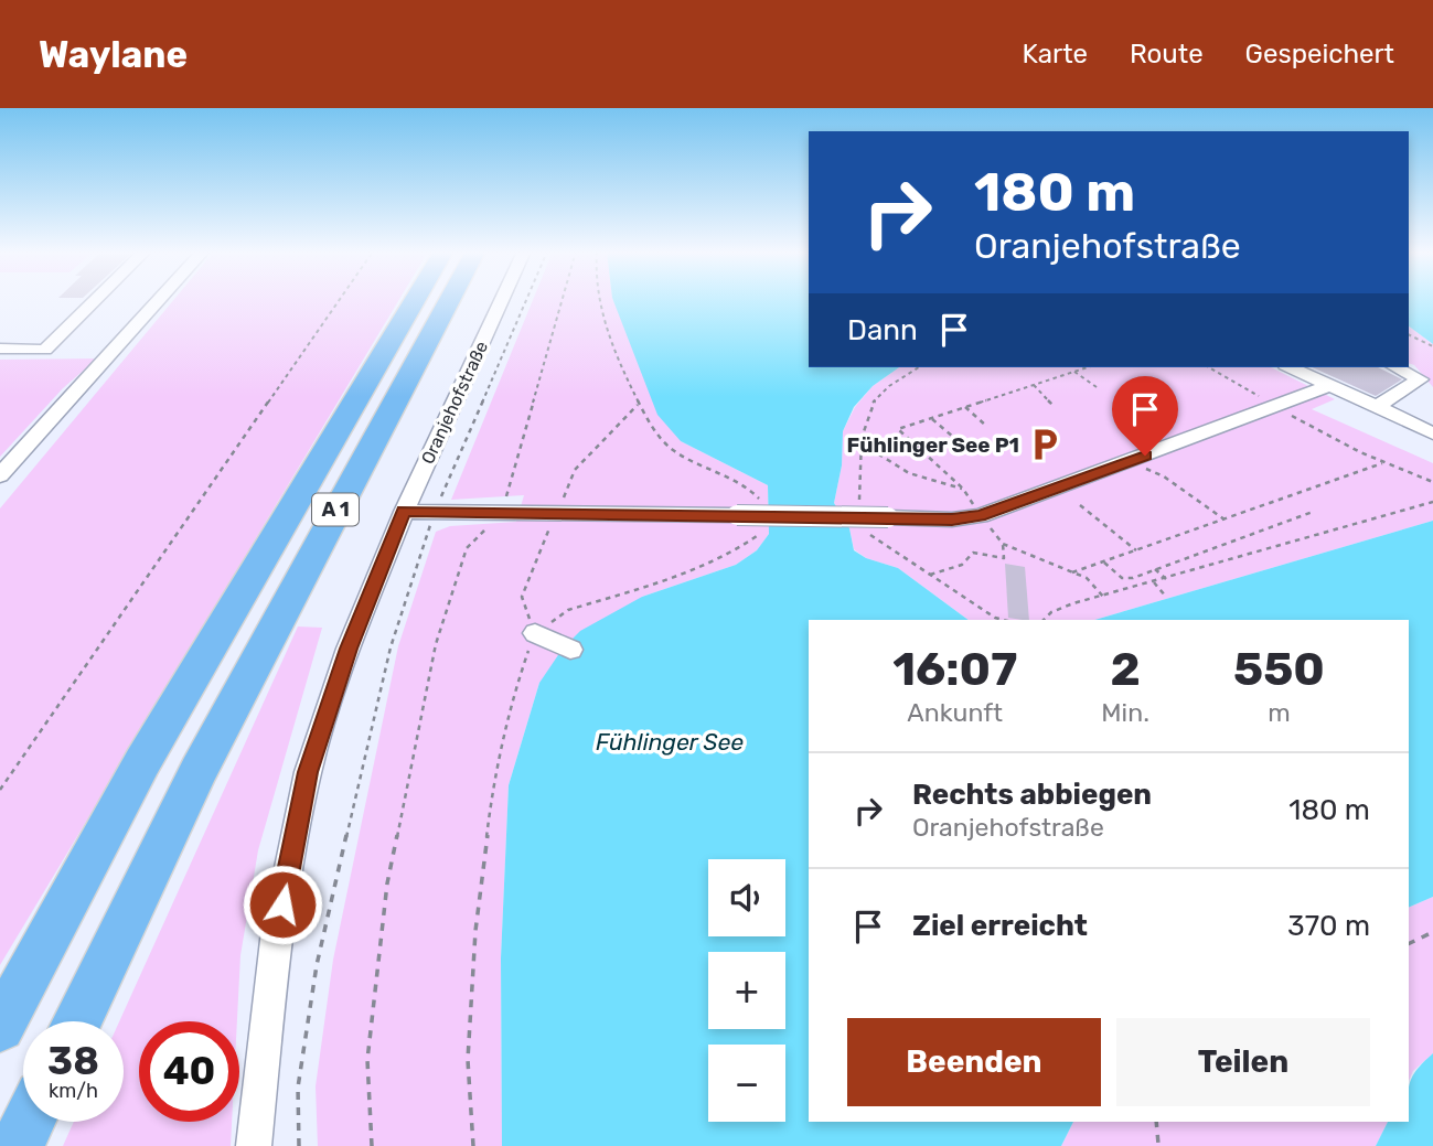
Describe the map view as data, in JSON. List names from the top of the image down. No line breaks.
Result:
{"streets":{"highway":["A 1"],"street":["Oranjehofstraße"]},"water":["Fühlinger See"],"places":{"parking":["Fühlinger See P1"]},"page":{"header":"Waylane","nav":["Karte","Route","Gespeichert"],"turn":["180 m","Oranjehofstraße"],"then":"Dann","eta":["16:07","Ankunft","2","Min.","550","m"],"list":[{"name":"Rechts abbiegen","note":"Oranjehofstraße","value":"180 m"},{"name":"Ziel erreicht","value":"370 m"}],"map_buttons":["+","−"],"buttons":["Beenden","Teilen"],"speed":"38 km/h","limit":"40"}}
